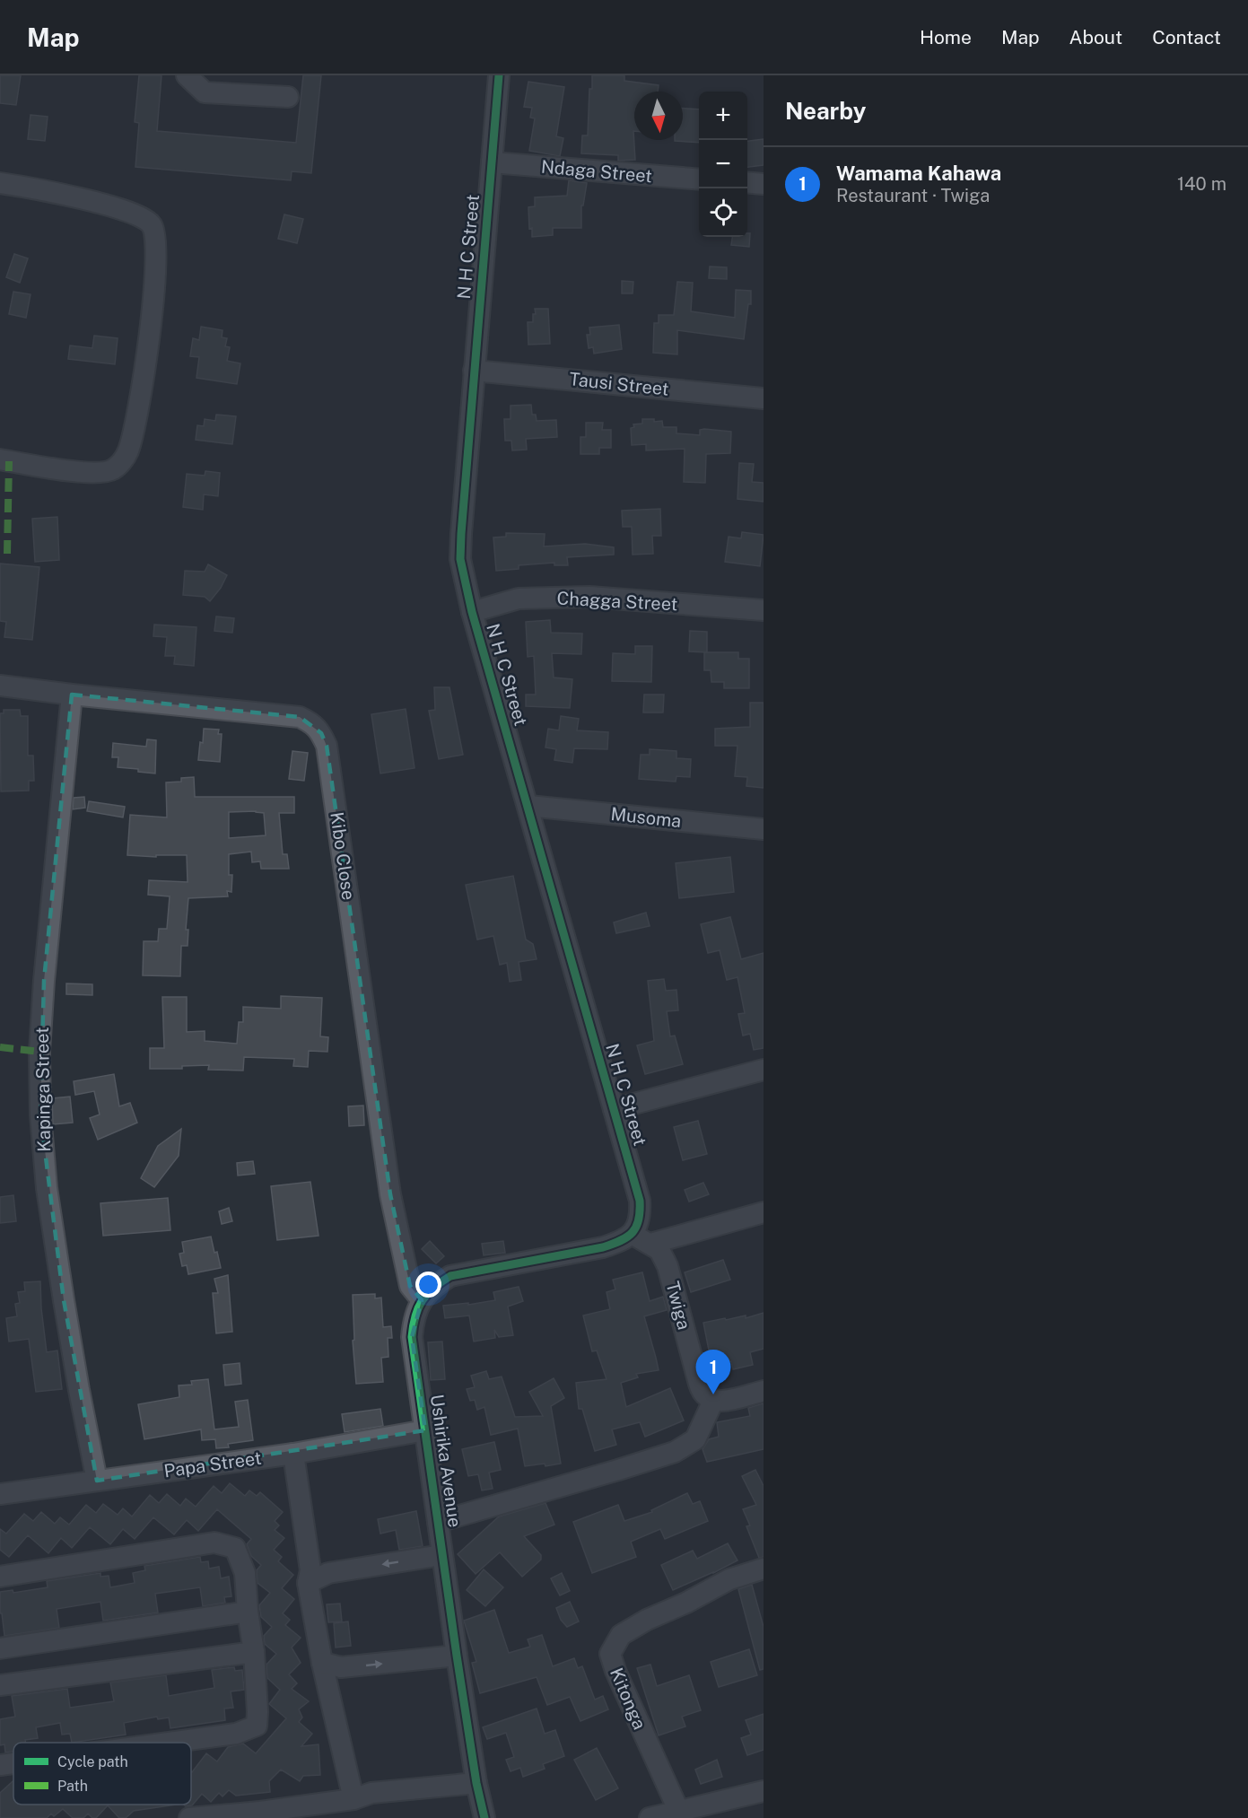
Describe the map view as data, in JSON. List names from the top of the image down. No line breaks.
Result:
{"streets":{"street":["Ndaga Street","N H C Street","Tausi Street","Chagga Street","Musoma","Kibo Close","Kapinga Street","Twiga","Ushirika Avenue","Papa Street","Kitonga"]},"crossings":[["Ndaga Street","N H C Street"],["N H C Street","Tausi Street"],["N H C Street","Chagga Street"],["N H C Street","Musoma"],["N H C Street","Twiga"],["N H C Street","Ushirika Avenue"],["Kibo Close","Kapinga Street"],["Kibo Close","Ushirika Avenue"],["Kapinga Street","Papa Street"],["Twiga","Ushirika Avenue"],["Ushirika Avenue","Papa Street"]],"legend":["Cycle path","Path"],"north":"bottom","page":{"header":"Map","nav":["Home","Map","About","Contact"],"heading":"Nearby","map_buttons":["+","−"],"list":[{"mark":"1","name":"Wamama Kahawa","note":"Restaurant · Twiga","value":"140 m"}],"pins":"1"}}
